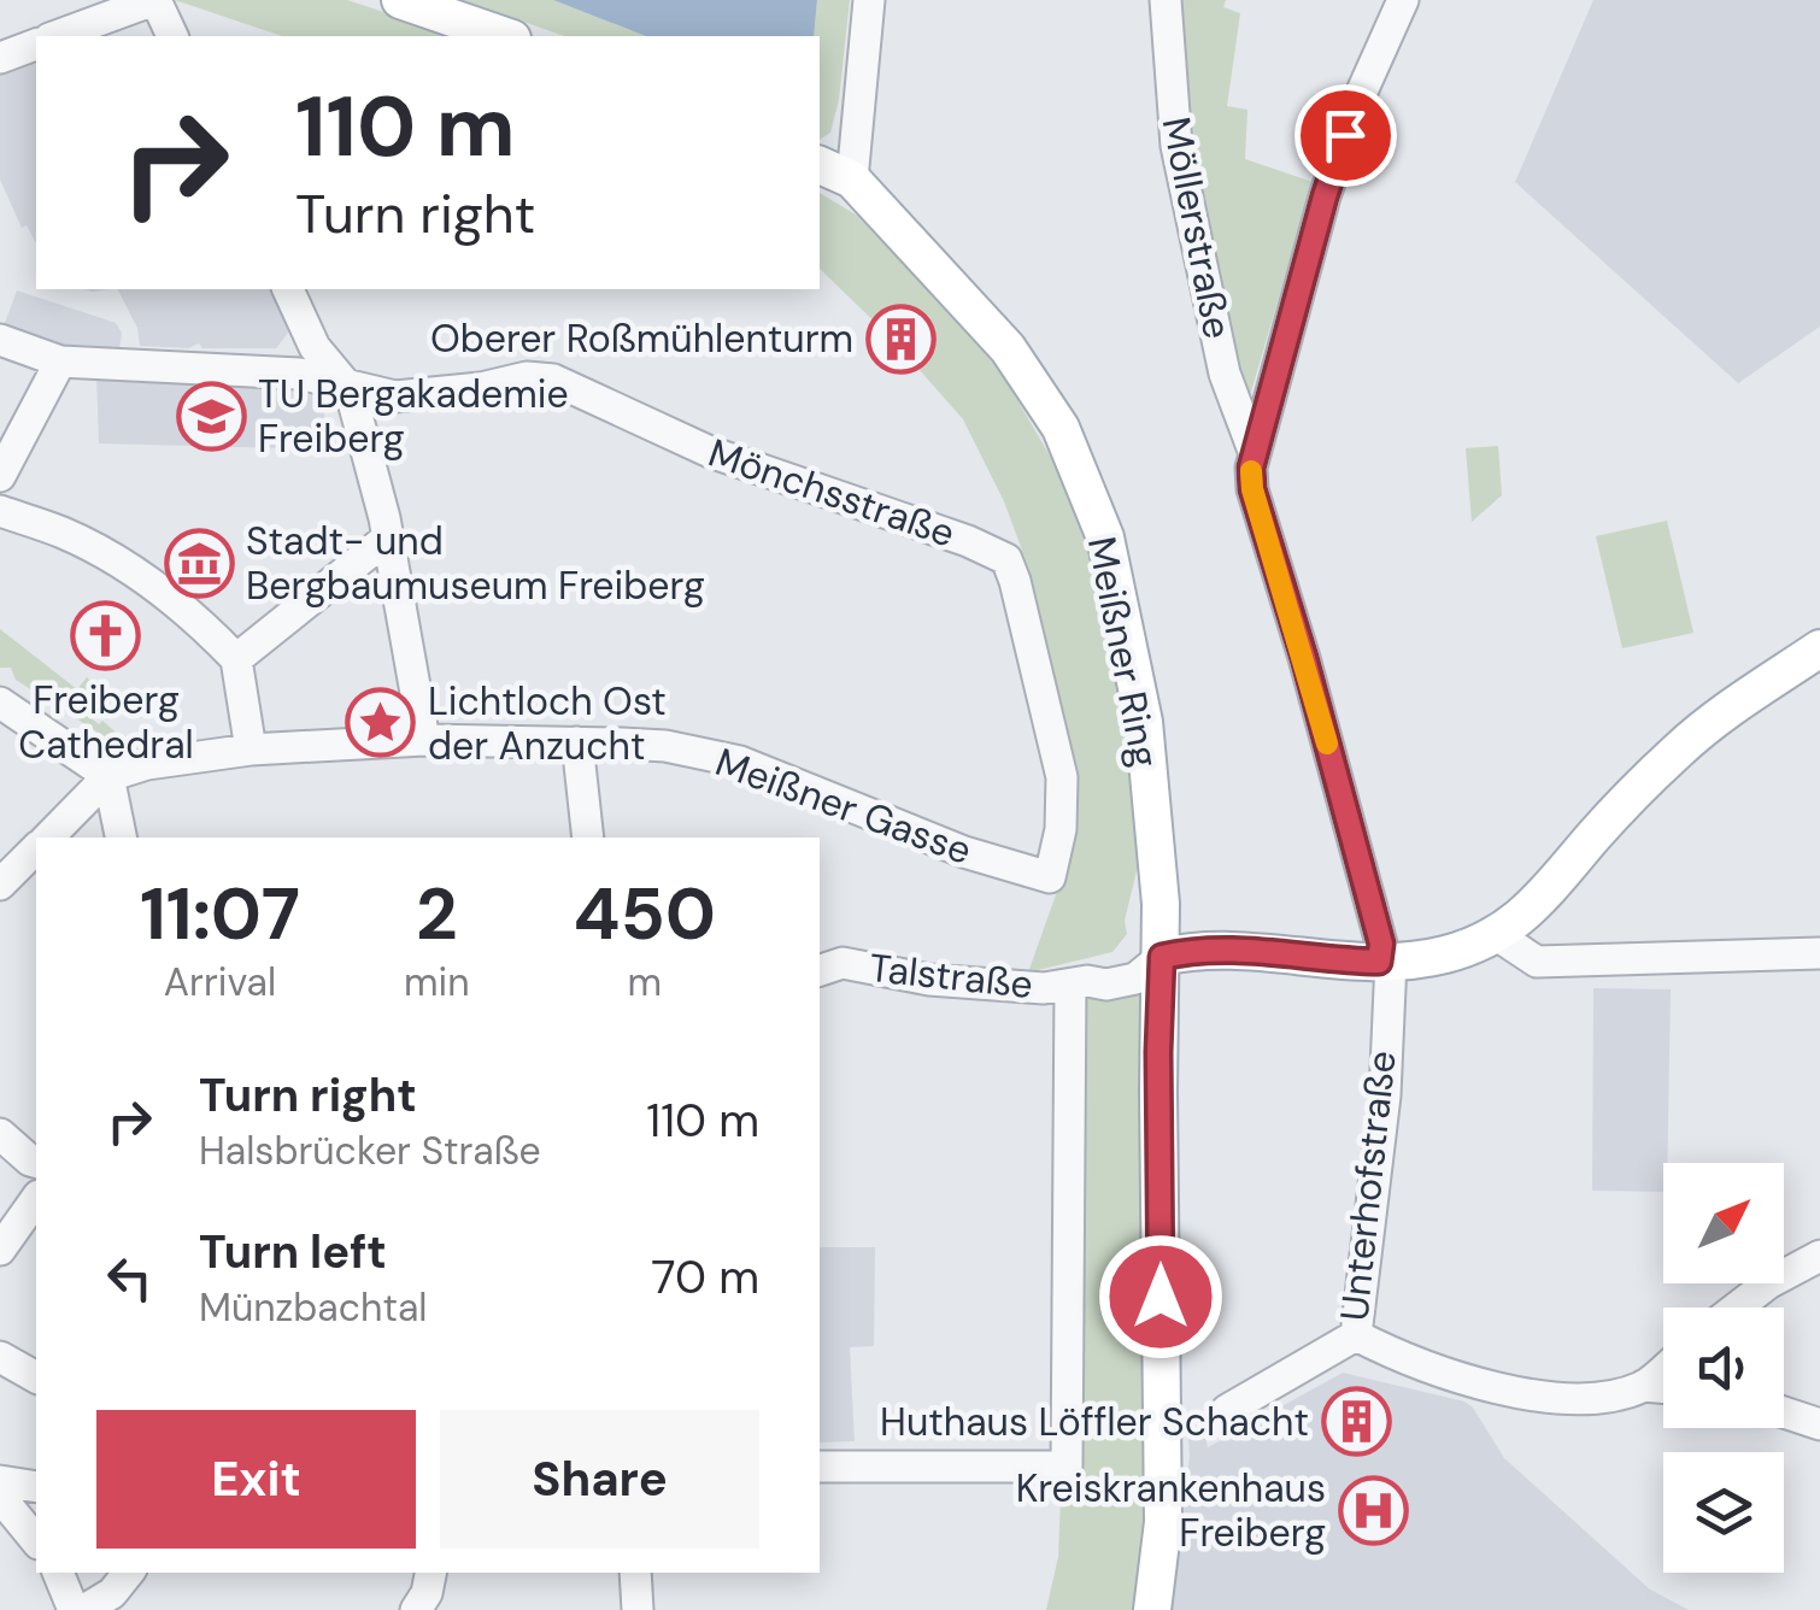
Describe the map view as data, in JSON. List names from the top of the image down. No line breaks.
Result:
{"streets":{"main road":["Meißner Ring"],"street":["Möllerstraße","Mönchsstraße","Meißner Gasse","Talstraße","Unterhofstraße"]},"crossings":[["Möllerstraße","Unterhofstraße"],["Mönchsstraße","Meißner Gasse"],["Meißner Ring","Talstraße"]],"places":{"building":["Oberer Roßmühlenturm","Huthaus Löffler Schacht"],"school or university":["TU Bergakademie Freiberg"],"museum":["Stadt- und Bergbaumuseum Freiberg"],"church":["Freiberg Cathedral"],"place":["Lichtloch Ost der Anzucht"],"hospital":["Kreiskrankenhaus Freiberg"]},"north":"top right","page":{"turn":["110 m","Turn right"],"eta":["11:07","Arrival","2","min","450","m"],"list":[{"name":"Turn right","note":"Halsbrücker Straße","value":"110 m"},{"name":"Turn left","note":"Münzbachtal","value":"70 m"}],"buttons":["Exit","Share"]}}
